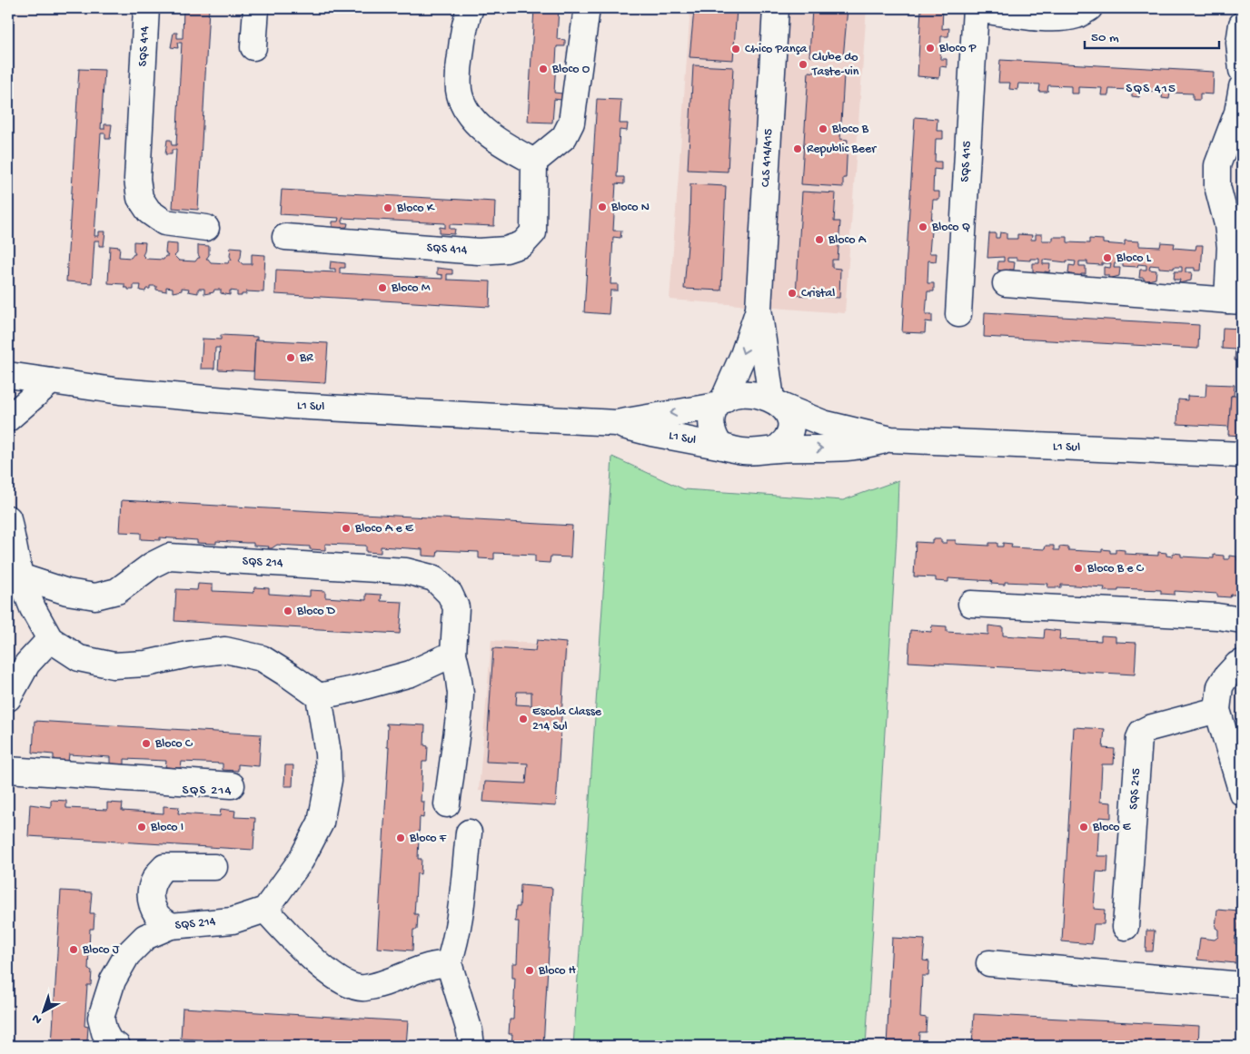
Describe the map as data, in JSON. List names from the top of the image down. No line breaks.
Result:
{"streets":{"street":["SQS 414","CLS 414/415","SQS 415","L1 Sul","SQS 214","SQS 215"]},"crossings":[["CLS 414/415","L1 Sul"]],"districts":["SQS 415","SQS 214"],"places":["Bloco P","Chico Pança","Clube do Taste-vin","Bloco O","Bloco B","Republic Beer","Bloco N","Bloco K","Bloco Q","Bloco A","Bloco L","Bloco M","Cristal","BR","Bloco A e E","Bloco B e C","Bloco D","Escola Classe 214 Sul","Bloco C","Bloco I","Bloco E","Bloco F","Bloco J","Bloco H"],"scale_bar":"50 m","north":"bottom left"}
